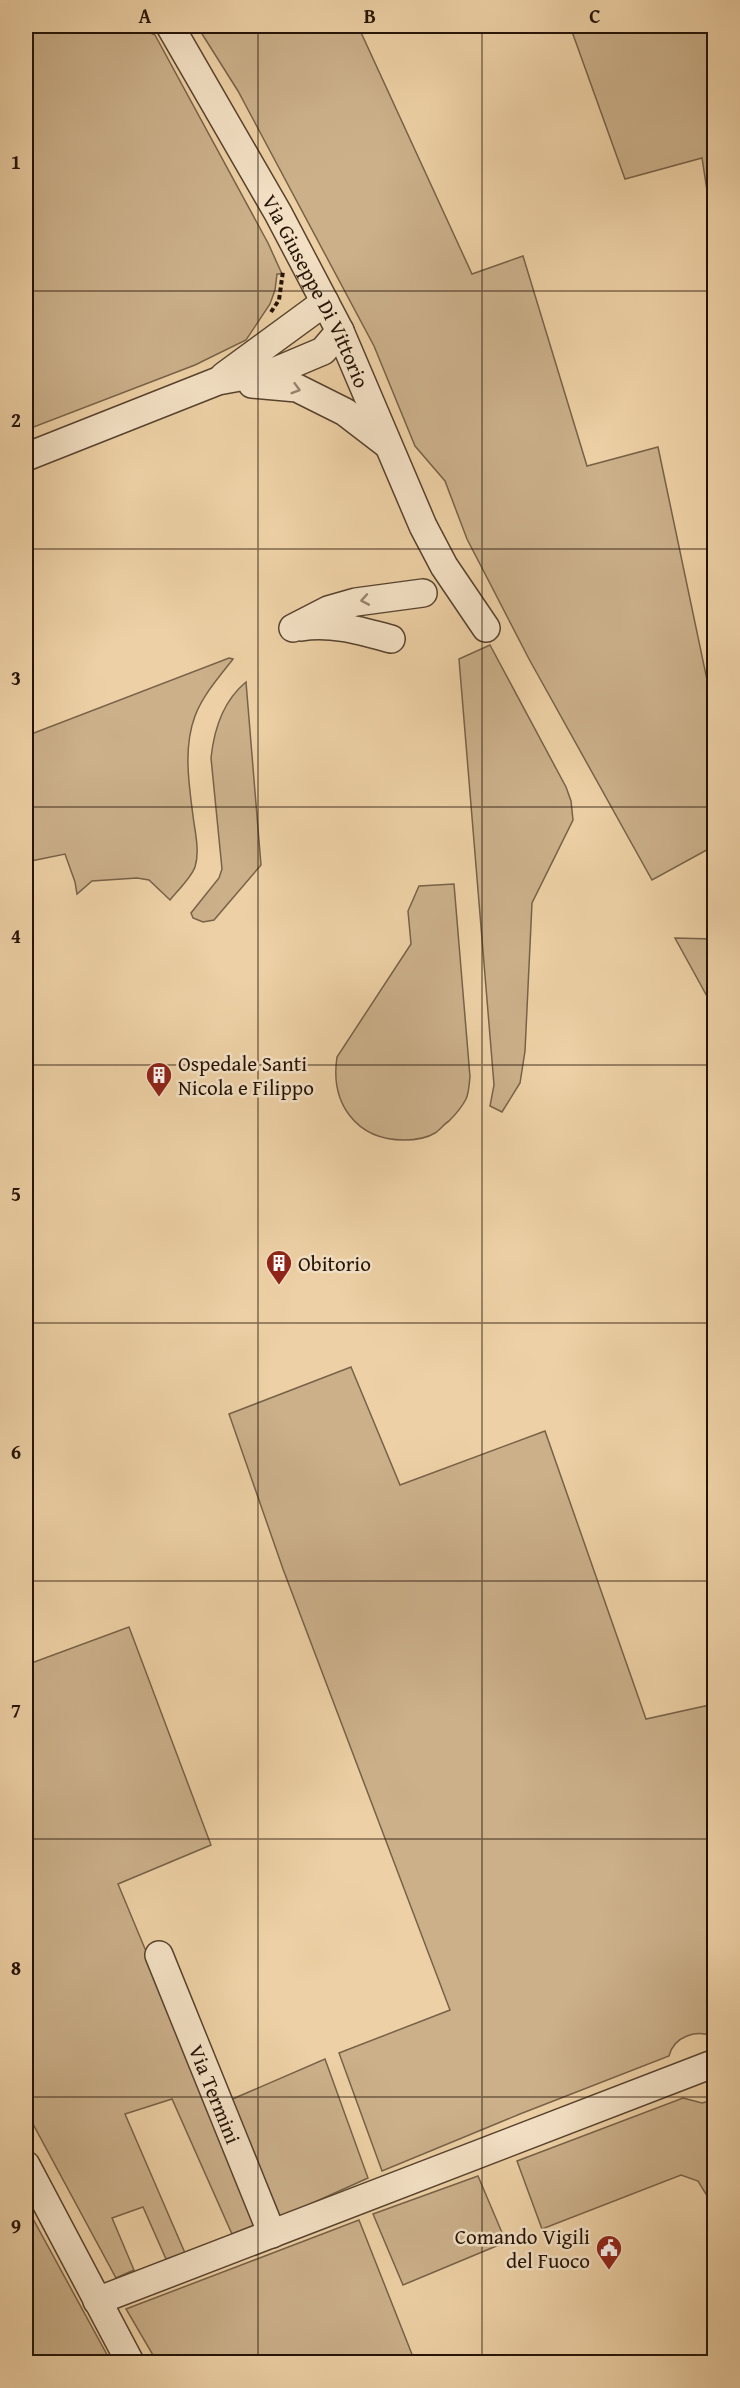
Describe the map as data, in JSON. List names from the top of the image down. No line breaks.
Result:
{"streets":{"street":["Via Giuseppe Di Vittorio","Via Termini"]},"places":{"building":["Ospedale Santi Nicola e Filippo","Obitorio"],"public building":["Comando Vigili del Fuoco"]},"grid":{"columns":["A","B","C"],"rows":["1","2","3","4","5","6","7","8","9"]}}
